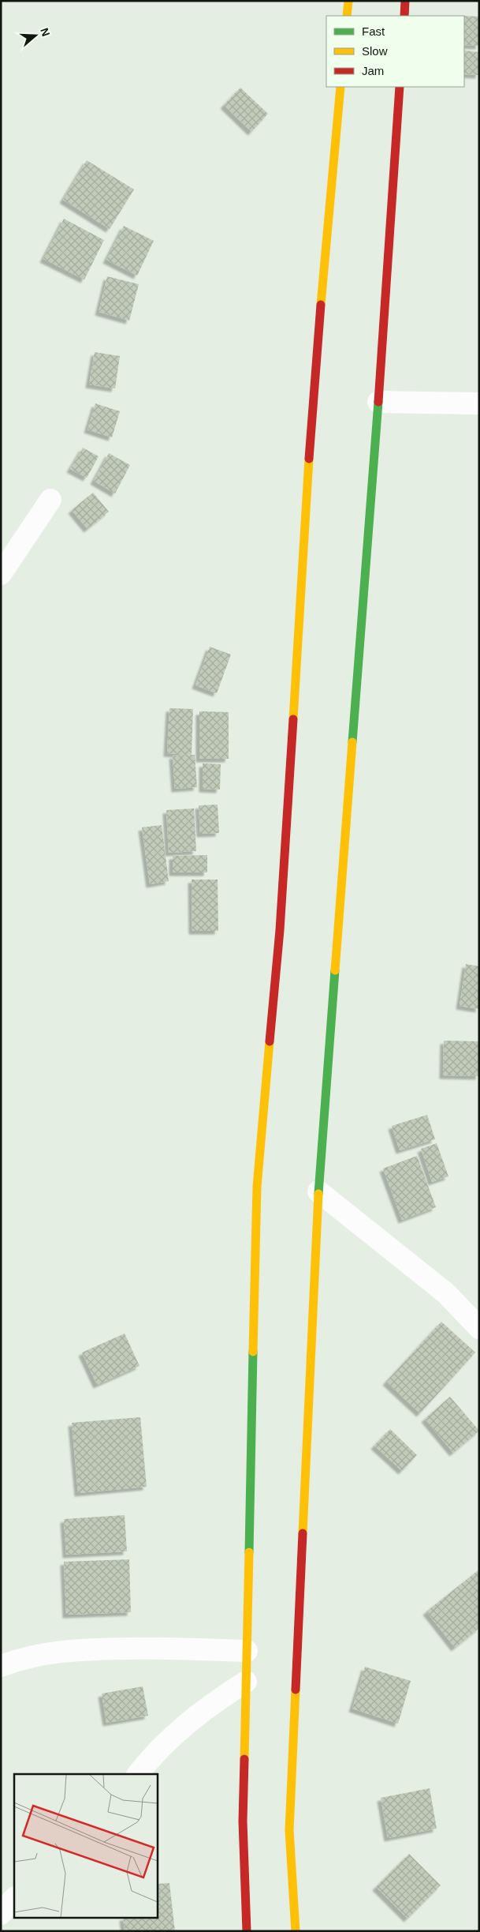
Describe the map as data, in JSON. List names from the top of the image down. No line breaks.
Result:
{"legend":["Fast","Slow","Jam"],"north":"right"}
